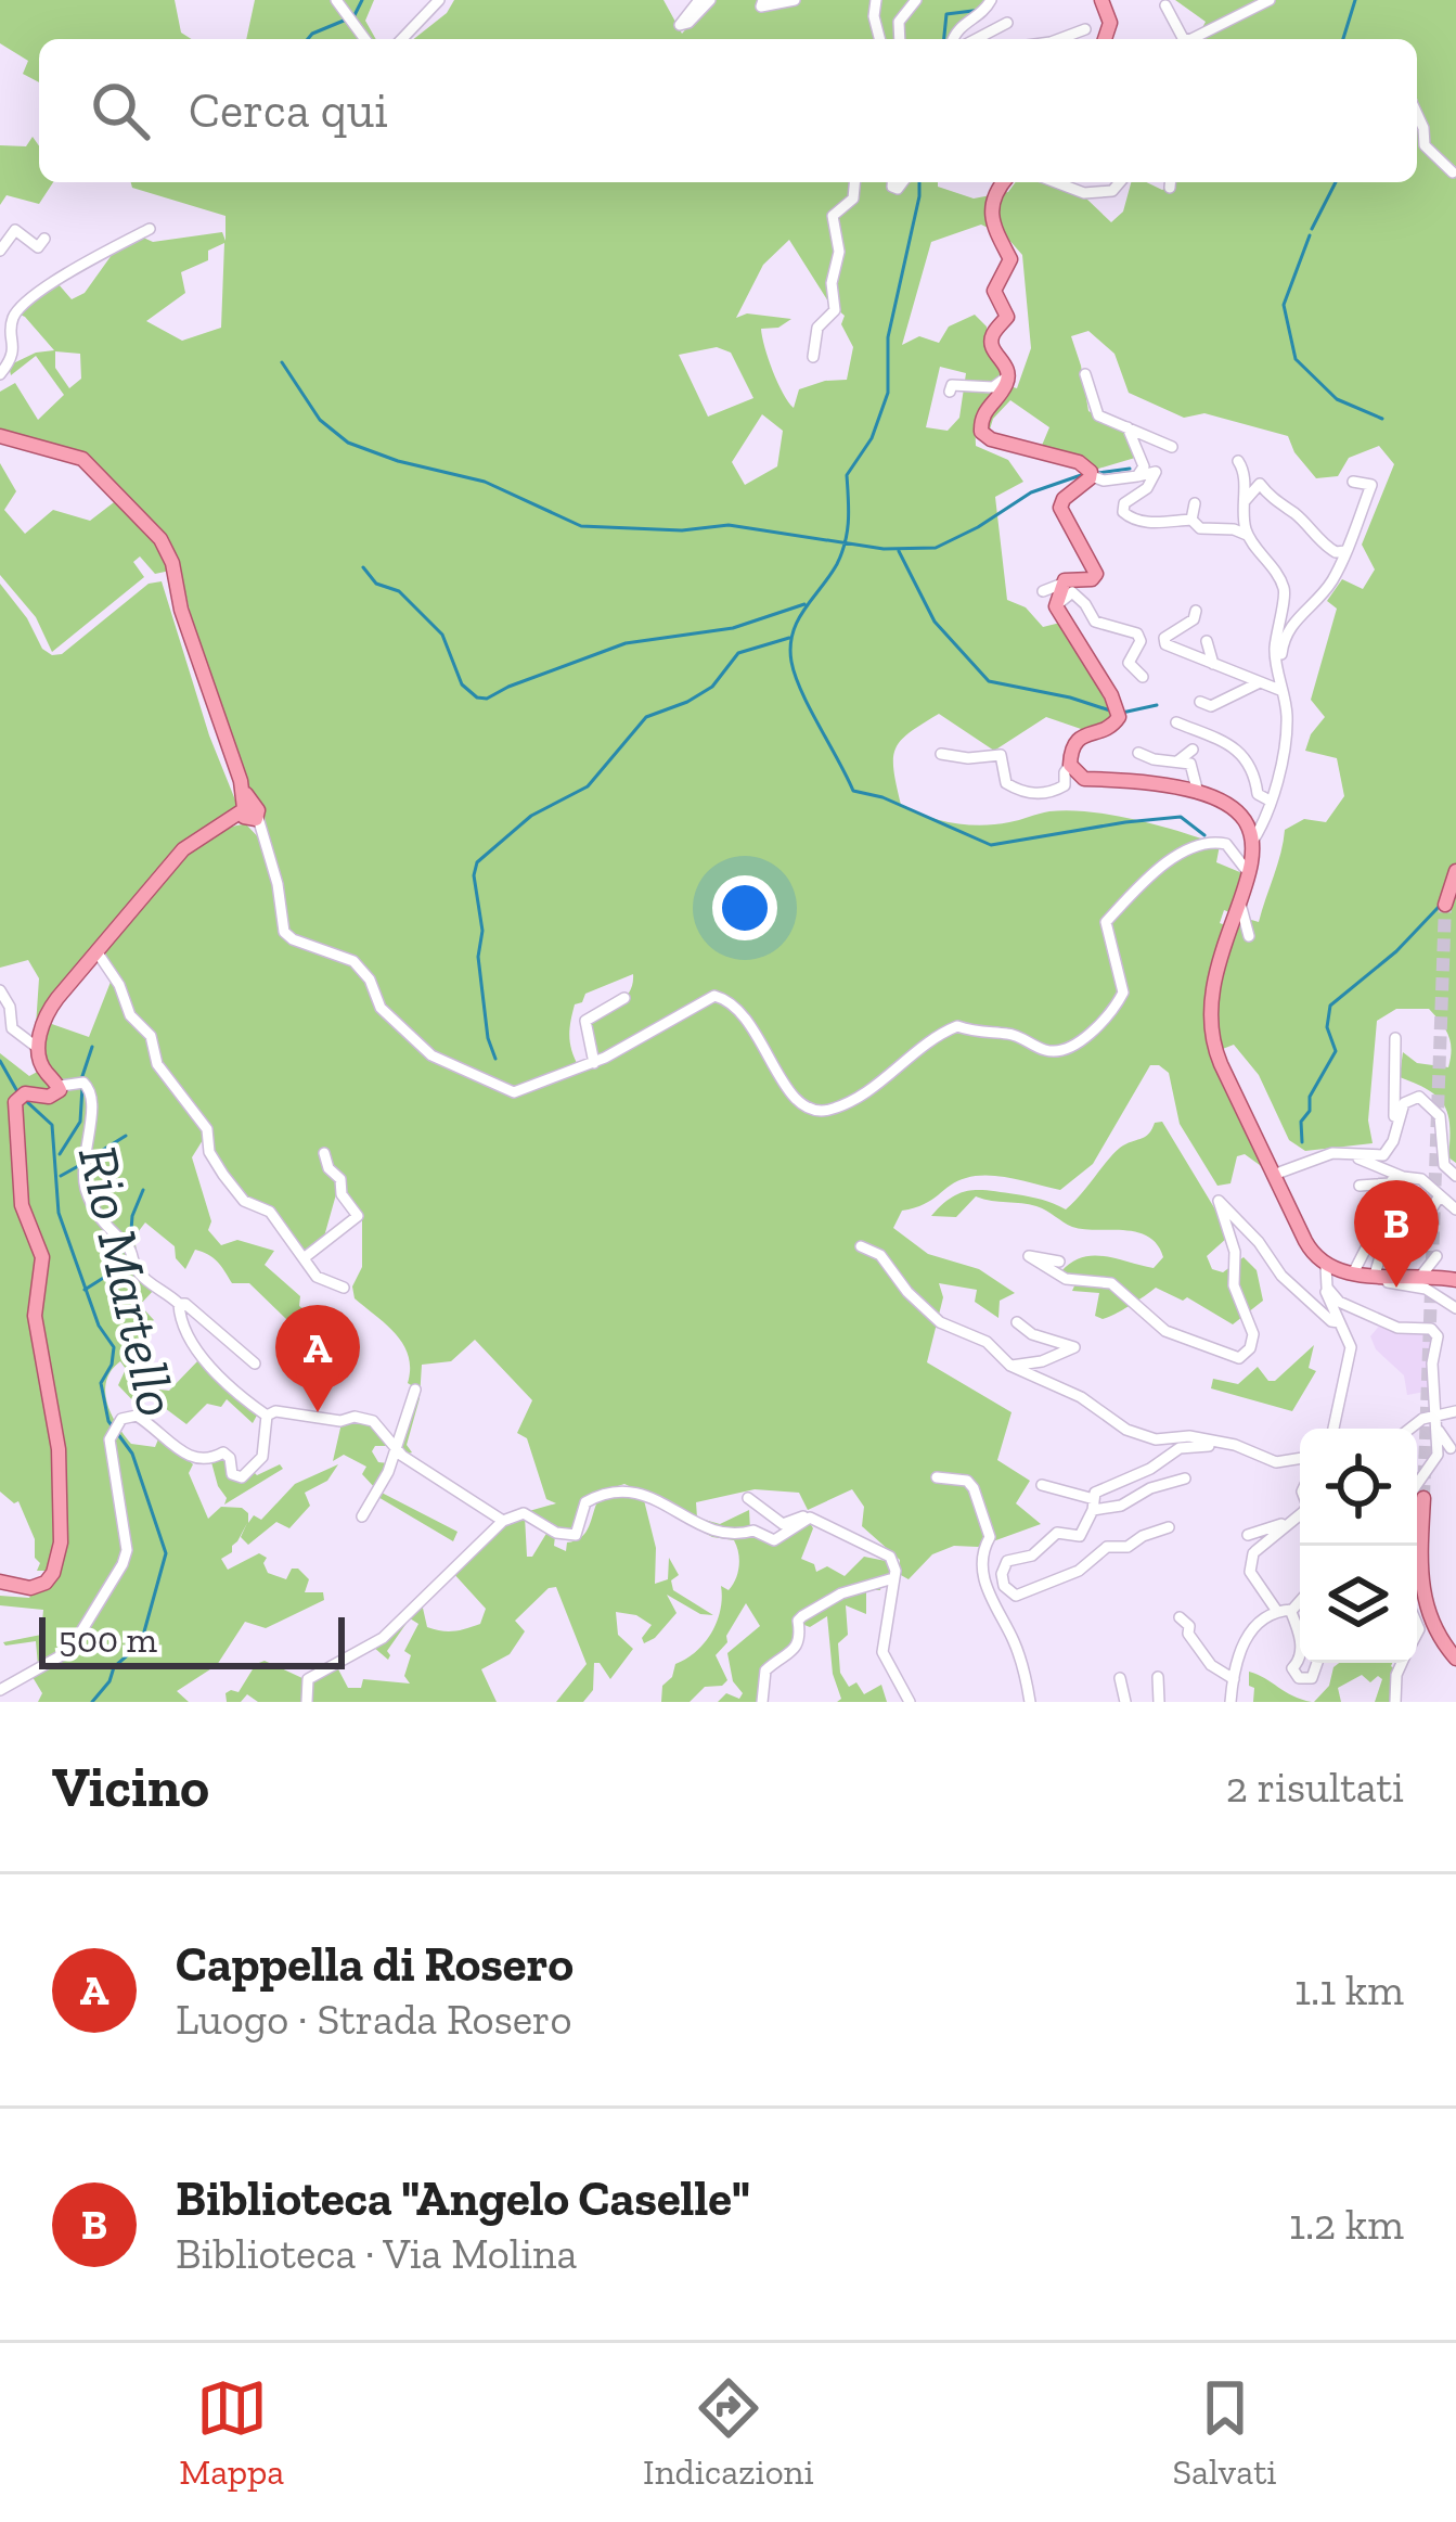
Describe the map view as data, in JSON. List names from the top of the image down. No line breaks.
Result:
{"water":["Rio Martello"],"scale_bar":"500 m","page":{"search":"Cerca qui","pins":["B","A"],"scale":"500 m","heading":["Vicino","2 risultati"],"list":[{"mark":"A","name":"Cappella di Rosero","note":"Luogo · Strada Rosero","value":"1.1 km"},{"mark":"B","name":"Biblioteca \"Angelo Caselle\"","note":"Biblioteca · Via Molina","value":"1.2 km"}],"nav":["Mappa","Indicazioni","Salvati"]}}
